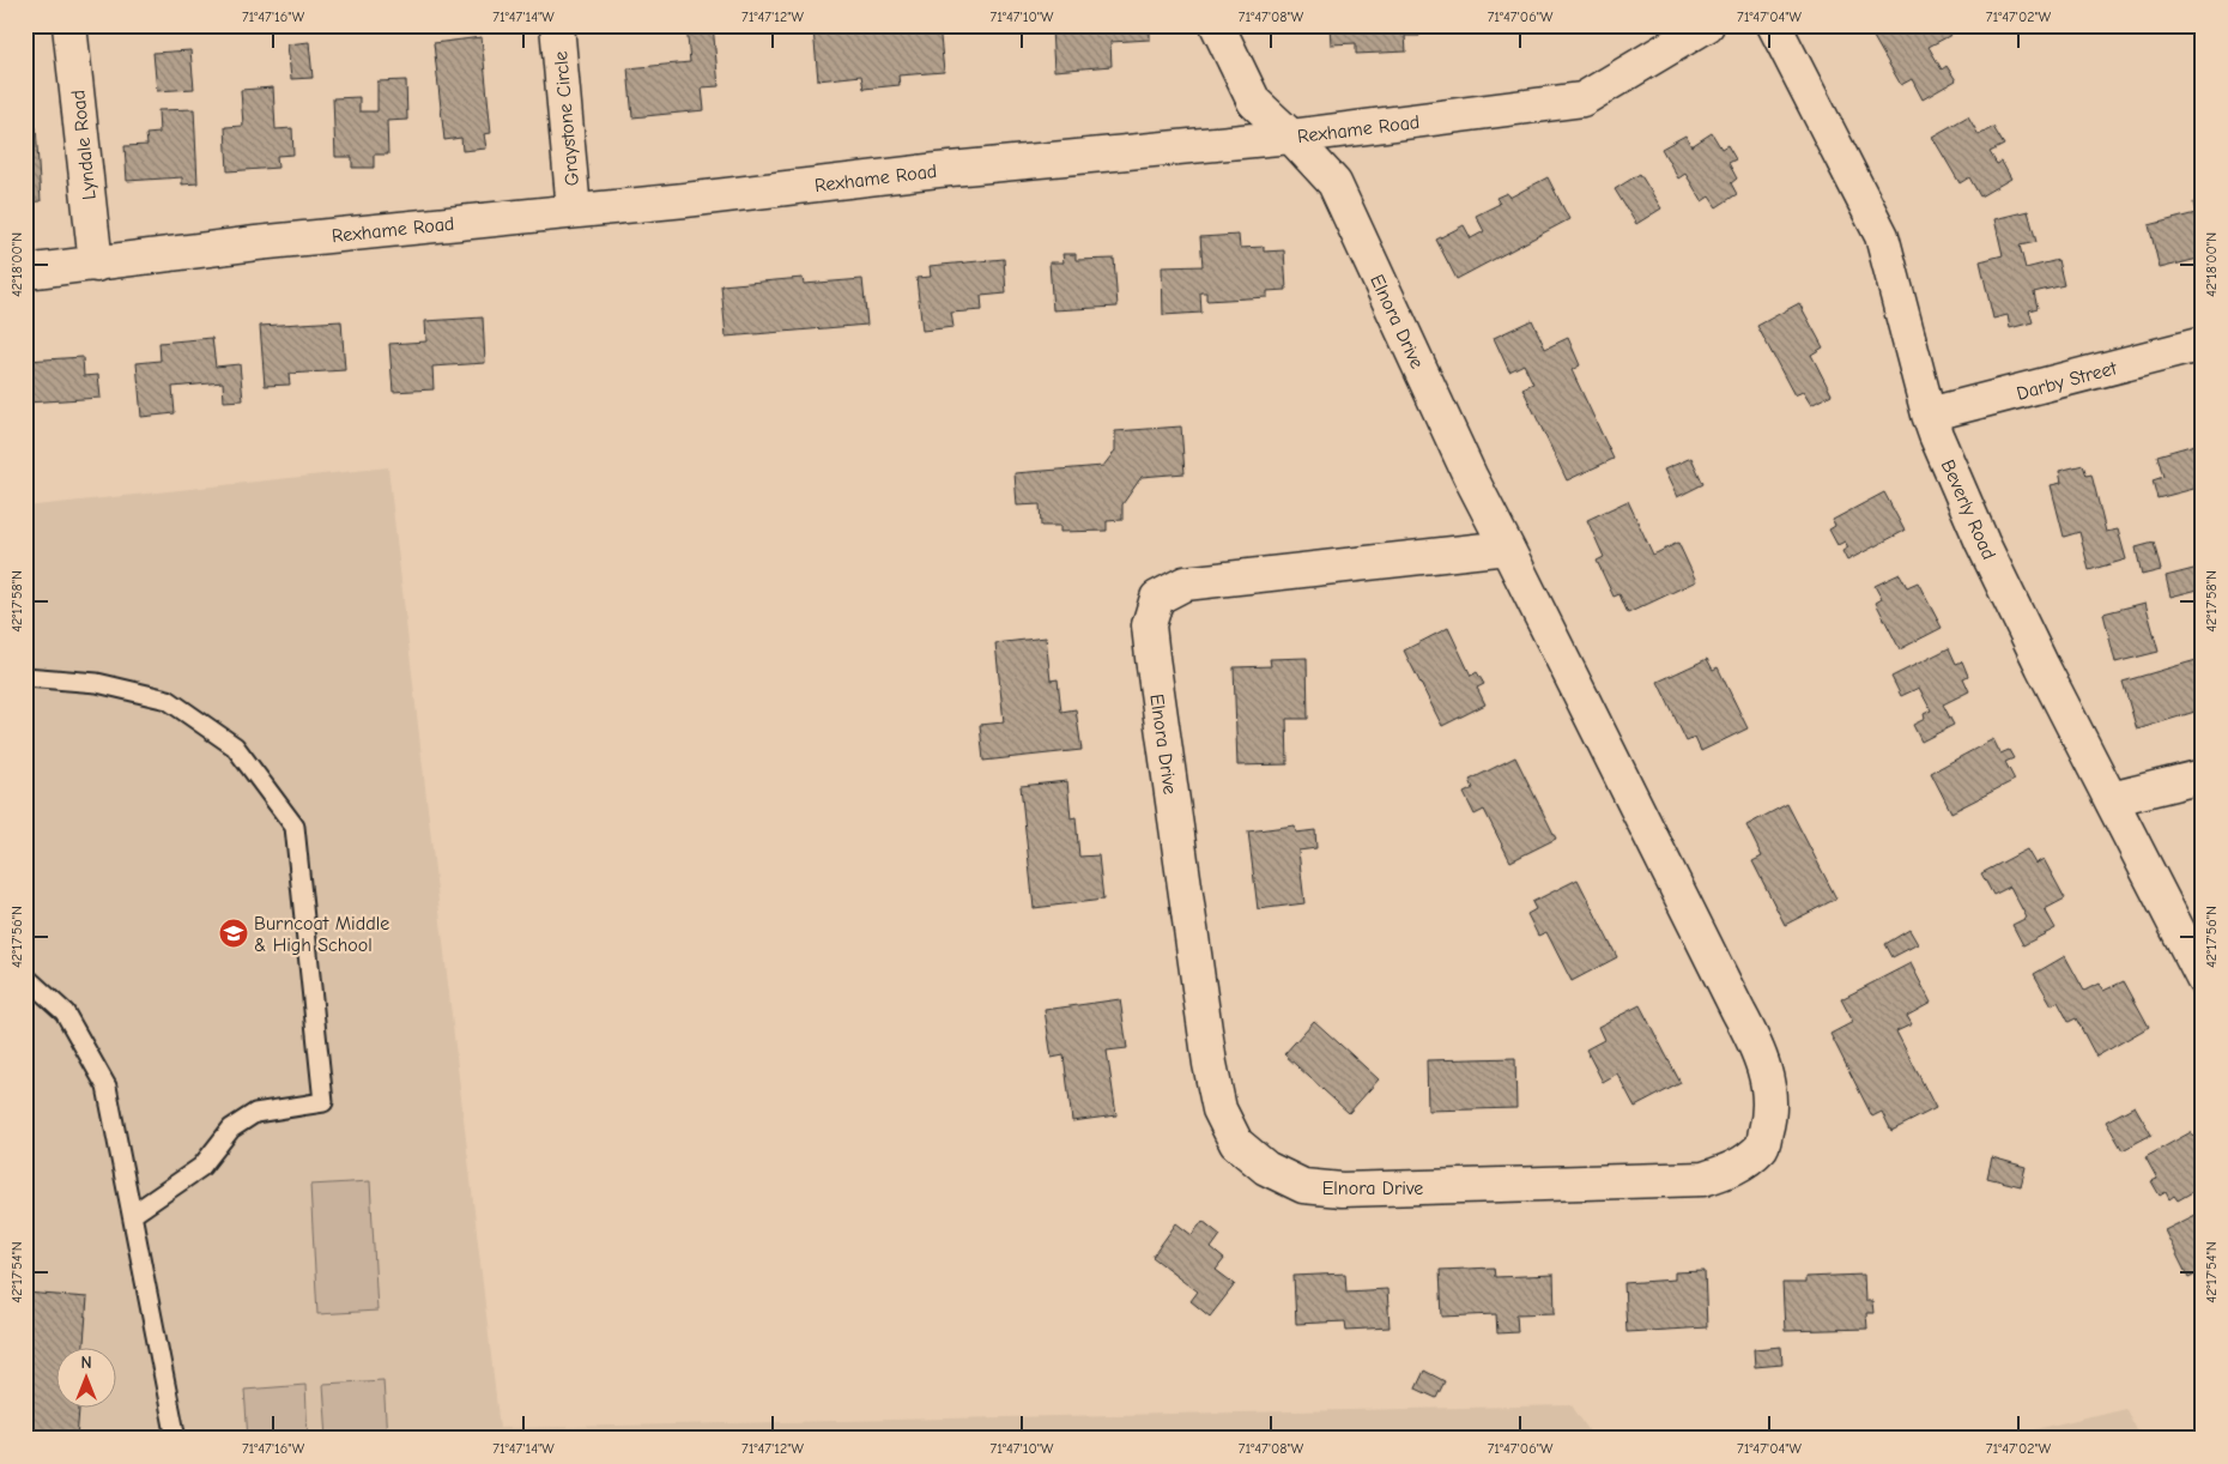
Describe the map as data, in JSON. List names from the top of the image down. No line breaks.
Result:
{"streets":{"street":["Graystone Circle","Rexhame Road","Lyndale Road","Elnora Drive","Darby Street","Beverly Road"]},"crossings":[["Graystone Circle","Rexhame Road"],["Rexhame Road","Lyndale Road"],["Rexhame Road","Elnora Drive"],["Darby Street","Beverly Road"]],"places":{"school or university":["Burncoat Middle & High School"]},"north":"top","coordinates":["71°47'16\"W","71°47'14\"W","71°47'12\"W","71°47'10\"W","71°47'08\"W","71°47'06\"W","71°47'04\"W","71°47'02\"W","42°18'00\"N","42°17'58\"N","42°17'56\"N","42°17'54\"N"]}
